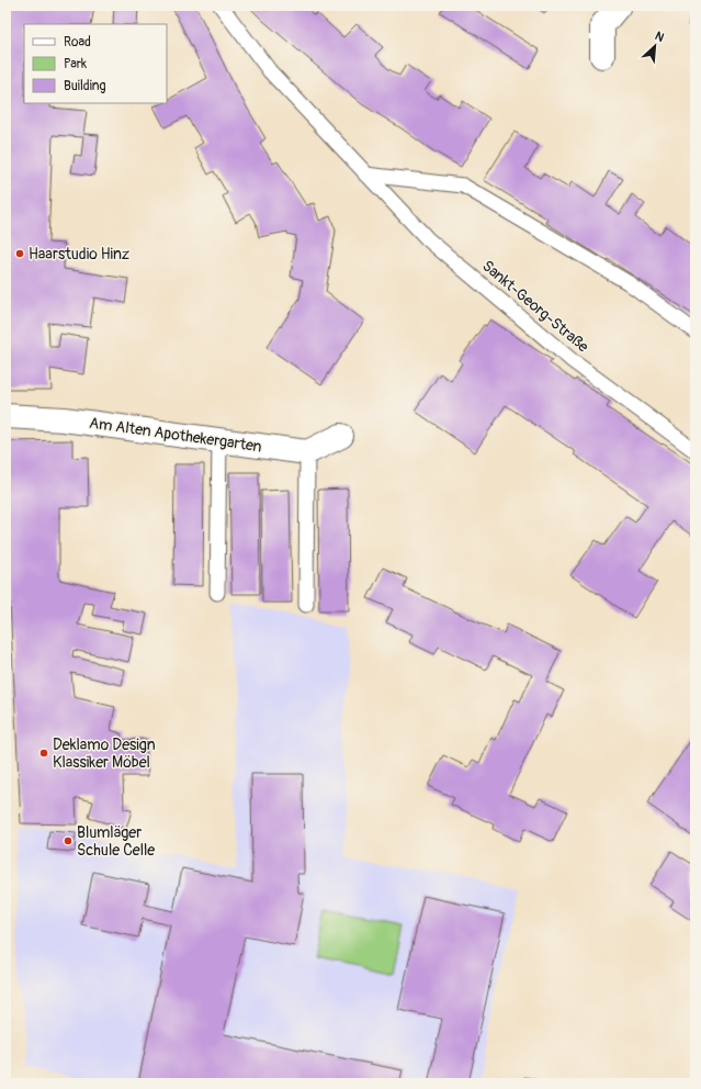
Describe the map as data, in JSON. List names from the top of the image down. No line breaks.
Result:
{"streets":{"street":["Am Alten Apothekergarten"],"lane":["Sankt-Georg-Straße"]},"places":["Haarstudio Hinz","Deklamo Design Klassiker Möbel","Blumläger Schule Celle"],"legend":["Road","Park","Building"],"north":"top right"}
